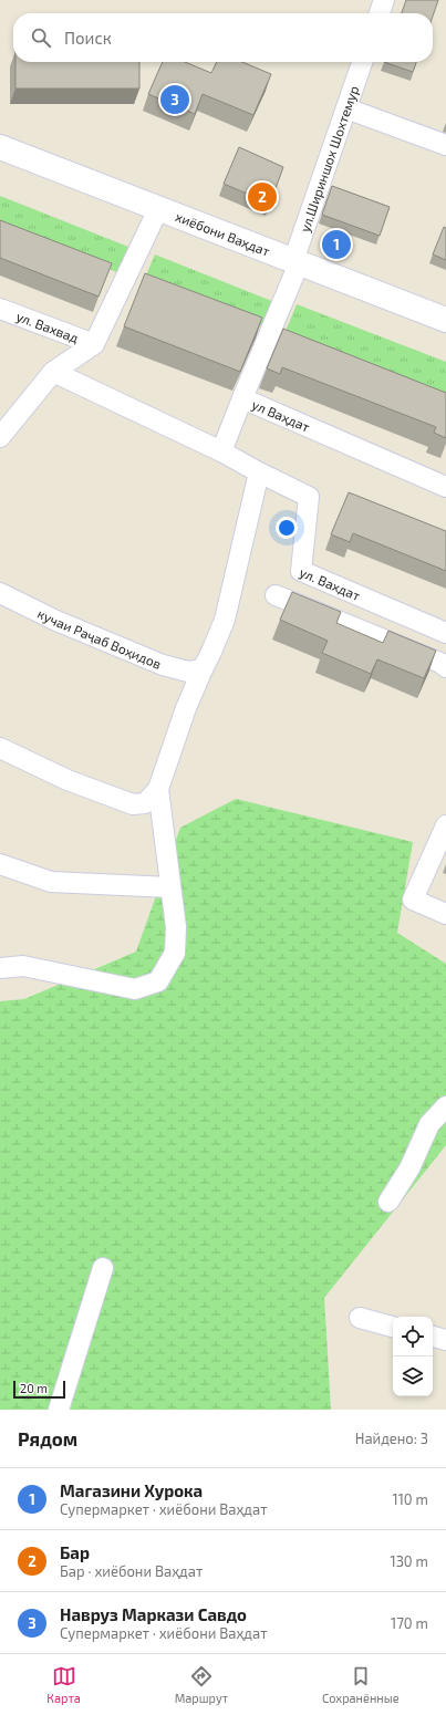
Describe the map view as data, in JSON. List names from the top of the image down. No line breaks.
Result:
{"streets":{"main road":["хиёбони Ваҳдат"],"street":["ул.Шириншох Шохтемур","ул. Вахвад","ул Ваҳдат","ул. Вахдат","кучаи Раҷаб Воҳидов"]},"crossings":[["ул.Шириншох Шохтемур","хиёбони Ваҳдат"],["ул Ваҳдат","ул. Вахдат"]],"scale_bar":"20 m","page":{"search":"Поиск","pins":["3","2","1"],"scale":"20 m","heading":["Рядом","Найдено: 3"],"list":[{"mark":"1","name":"Магазини Хурока","note":"Супермаркет · хиёбони Ваҳдат","value":"110 m"},{"mark":"2","name":"Бар","note":"Бар · хиёбони Ваҳдат","value":"130 m"},{"mark":"3","name":"Навруз Маркази Савдо","note":"Супермаркет · хиёбони Ваҳдат","value":"170 m"}],"nav":["Карта","Маршрут","Сохранённые"]}}
